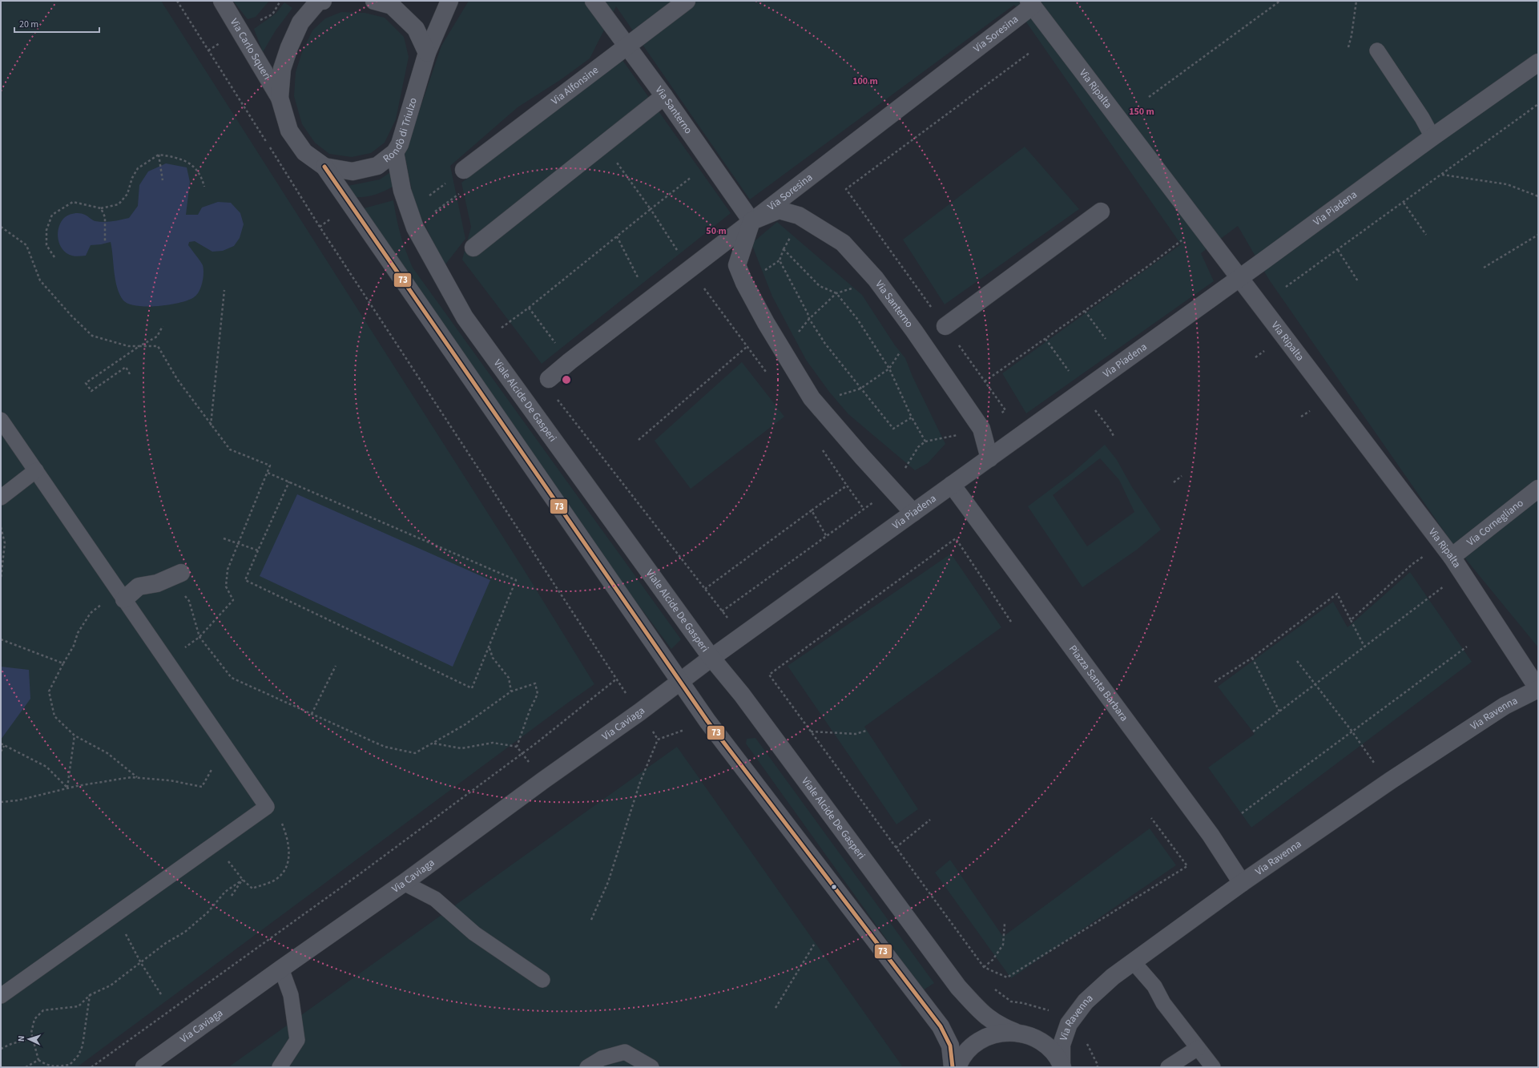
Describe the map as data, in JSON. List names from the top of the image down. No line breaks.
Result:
{"streets":{"street":["Via Soresina","Via Carlo Squeri","Via Alfonsine","Via Ripalta","Via Santerno","Rondò di Triulzo","Via Piadena","Viale Alcide De Gasperi","Via Cornegliano","Piazza Santa Barbara","Via Ravenna","Via Caviaga"]},"crossings":[["Via Soresina","Via Ripalta"],["Via Soresina","Via Santerno"],["Via Carlo Squeri","Rondò di Triulzo"],["Via Alfonsine","Via Santerno"],["Via Ripalta","Via Piadena"],["Via Ripalta","Via Cornegliano"],["Via Ripalta","Via Ravenna"],["Via Santerno","Via Piadena"],["Rondò di Triulzo","Viale Alcide De Gasperi"],["Via Piadena","Viale Alcide De Gasperi"],["Via Piadena","Piazza Santa Barbara"],["Piazza Santa Barbara","Via Ravenna"]],"lines":["transit line 73"],"scale_bar":"20 m","north":"left","rings":["100 m","150 m","50 m"]}
